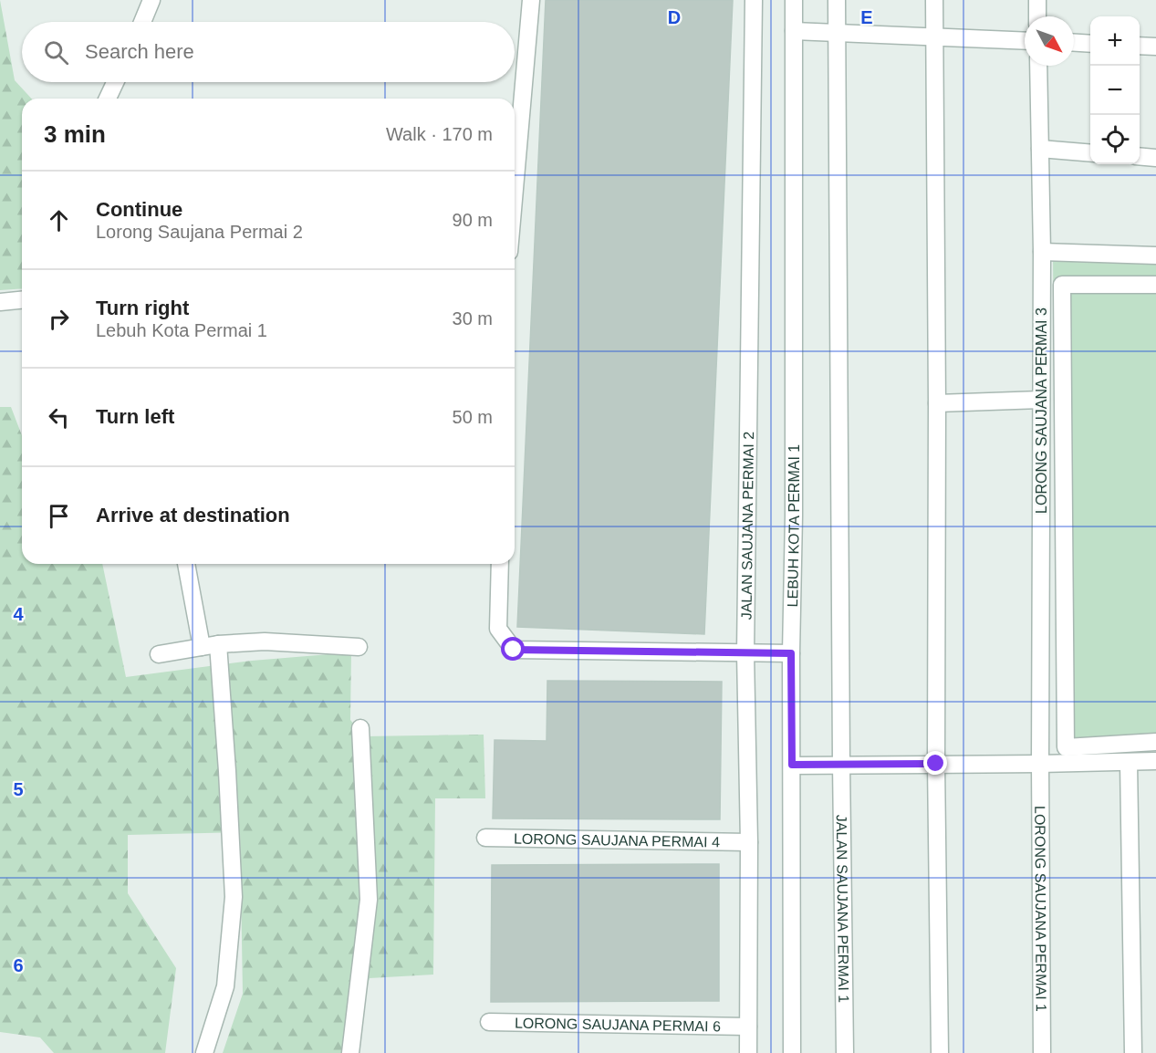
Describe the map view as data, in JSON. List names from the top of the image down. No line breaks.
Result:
{"streets":{"street":["LORONG SAUJANA PERMAI 3","JALAN SAUJANA PERMAI 2","LEBUH KOTA PERMAI 1","LORONG SAUJANA PERMAI 4","JALAN SAUJANA PERMAI 1","LORONG SAUJANA PERMAI 1","LORONG SAUJANA PERMAI 6"]},"crossings":[["LORONG SAUJANA PERMAI 3","LORONG SAUJANA PERMAI 1"],["JALAN SAUJANA PERMAI 2","LORONG SAUJANA PERMAI 4"],["JALAN SAUJANA PERMAI 2","LORONG SAUJANA PERMAI 6"]],"north":"bottom right","page":{"map_buttons":["+","−"],"search":"Search here","heading":["3 min","Walk · 170 m"],"list":[["Continue","Lorong Saujana Permai 2","90 m"],["Turn right","Lebuh Kota Permai 1","30 m"],["Turn left","50 m"],"Arrive at destination"]},"grid":{"columns":["D","E"],"rows":["4","5","6"]}}
